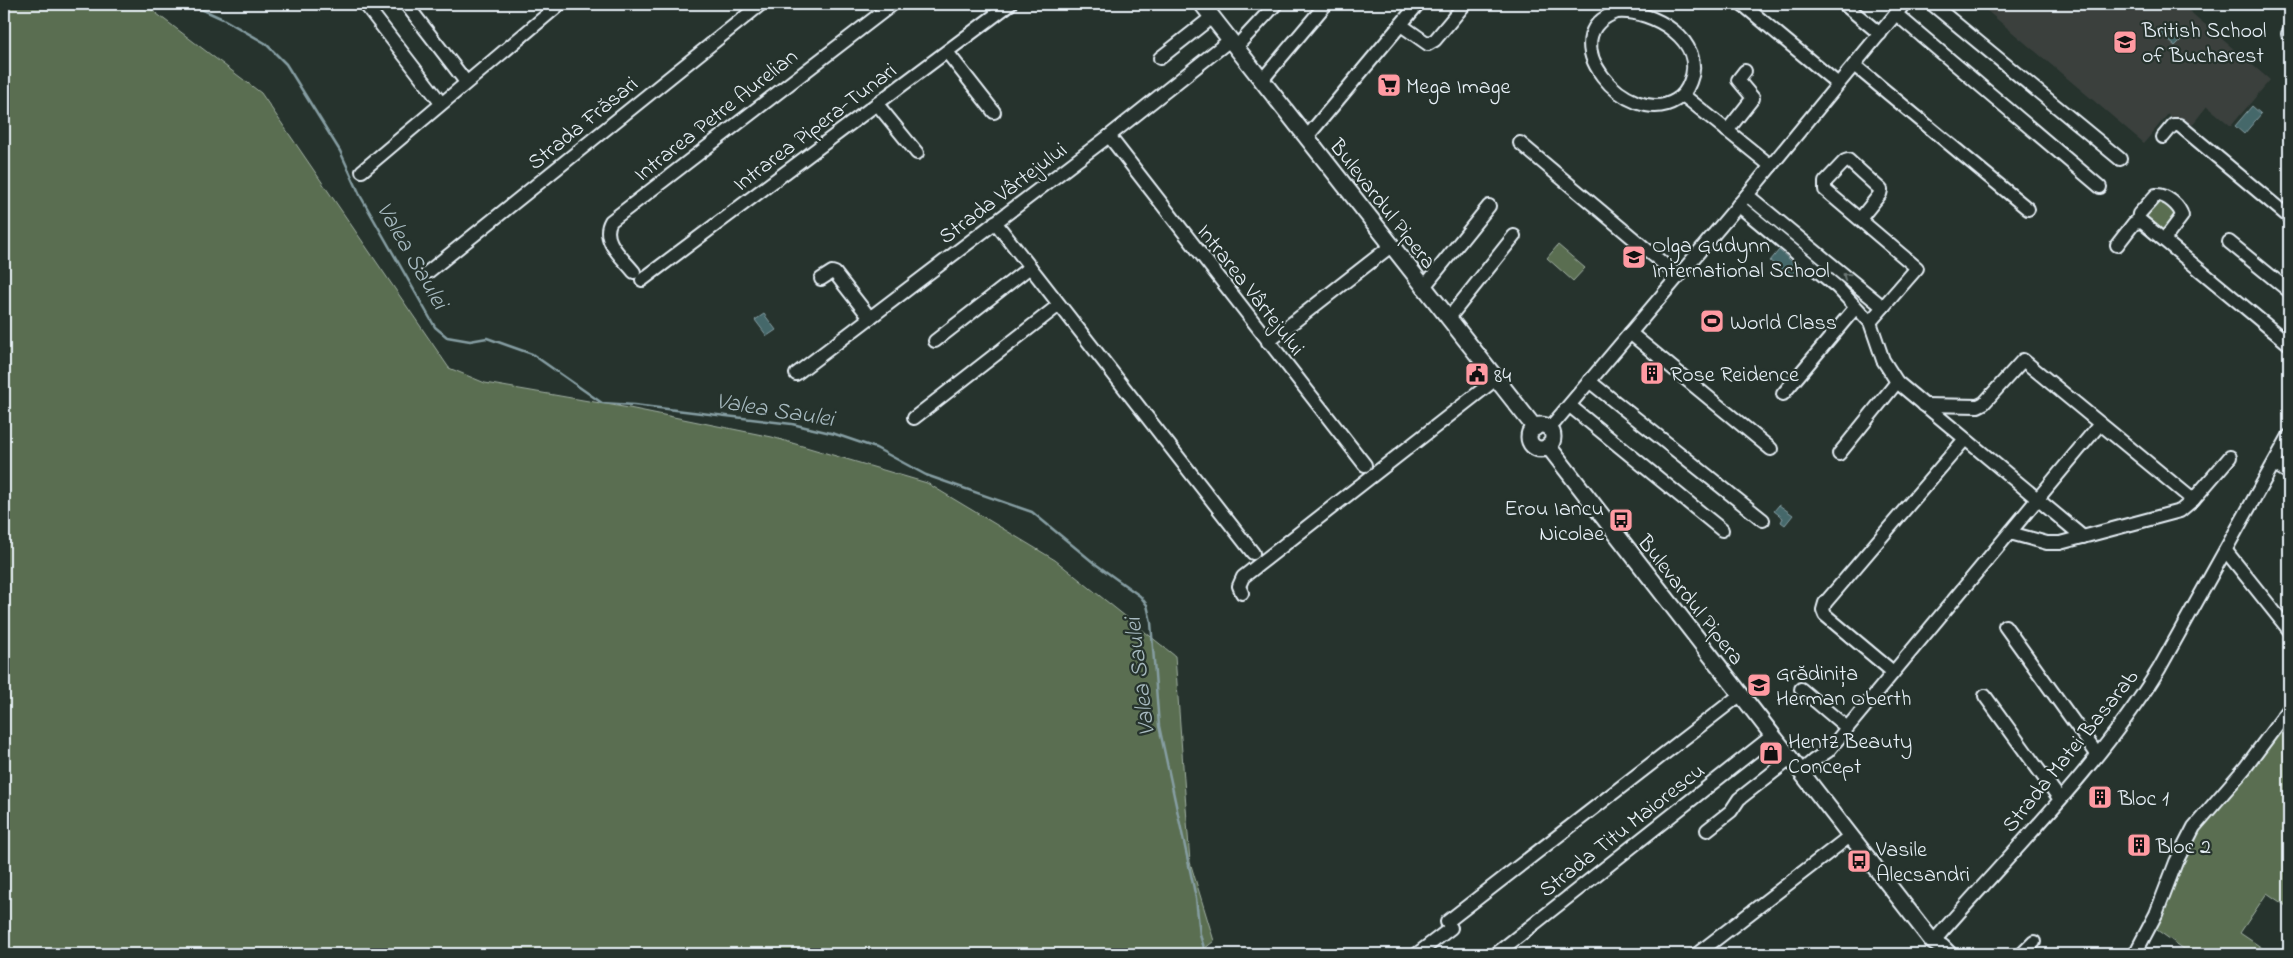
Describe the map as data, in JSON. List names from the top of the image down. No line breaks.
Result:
{"streets":{"main road":["Bulevardul Pipera"],"street":["Intrarea Petre Aurelian","Strada Frăsari","Intrarea Pipera-Tunari","Strada Vârtejului","Intrarea Vârtejului","Strada Matei Basarab","Strada Titu Maiorescu"]},"crossings":[["Intrarea Petre Aurelian","Intrarea Pipera-Tunari"],["Strada Vârtejului","Bulevardul Pipera"],["Strada Vârtejului","Intrarea Vârtejului"],["Bulevardul Pipera","Strada Matei Basarab"],["Bulevardul Pipera","Strada Titu Maiorescu"]],"water":["Valea Saulei"],"places":{"school or university":["British School of Bucharest","Olga Gudynn International School","Grădinița Herman Oberth"],"supermarket":["Mega Image"],"sports":["World Class"],"building":["Rose Reidence","Bloc 1","Bloc 2"],"public building":["84"],"bus stop":["Erou Iancu Nicolae","Vasile Alecsandri"],"shop":["Hentz Beauty Concept"]}}
